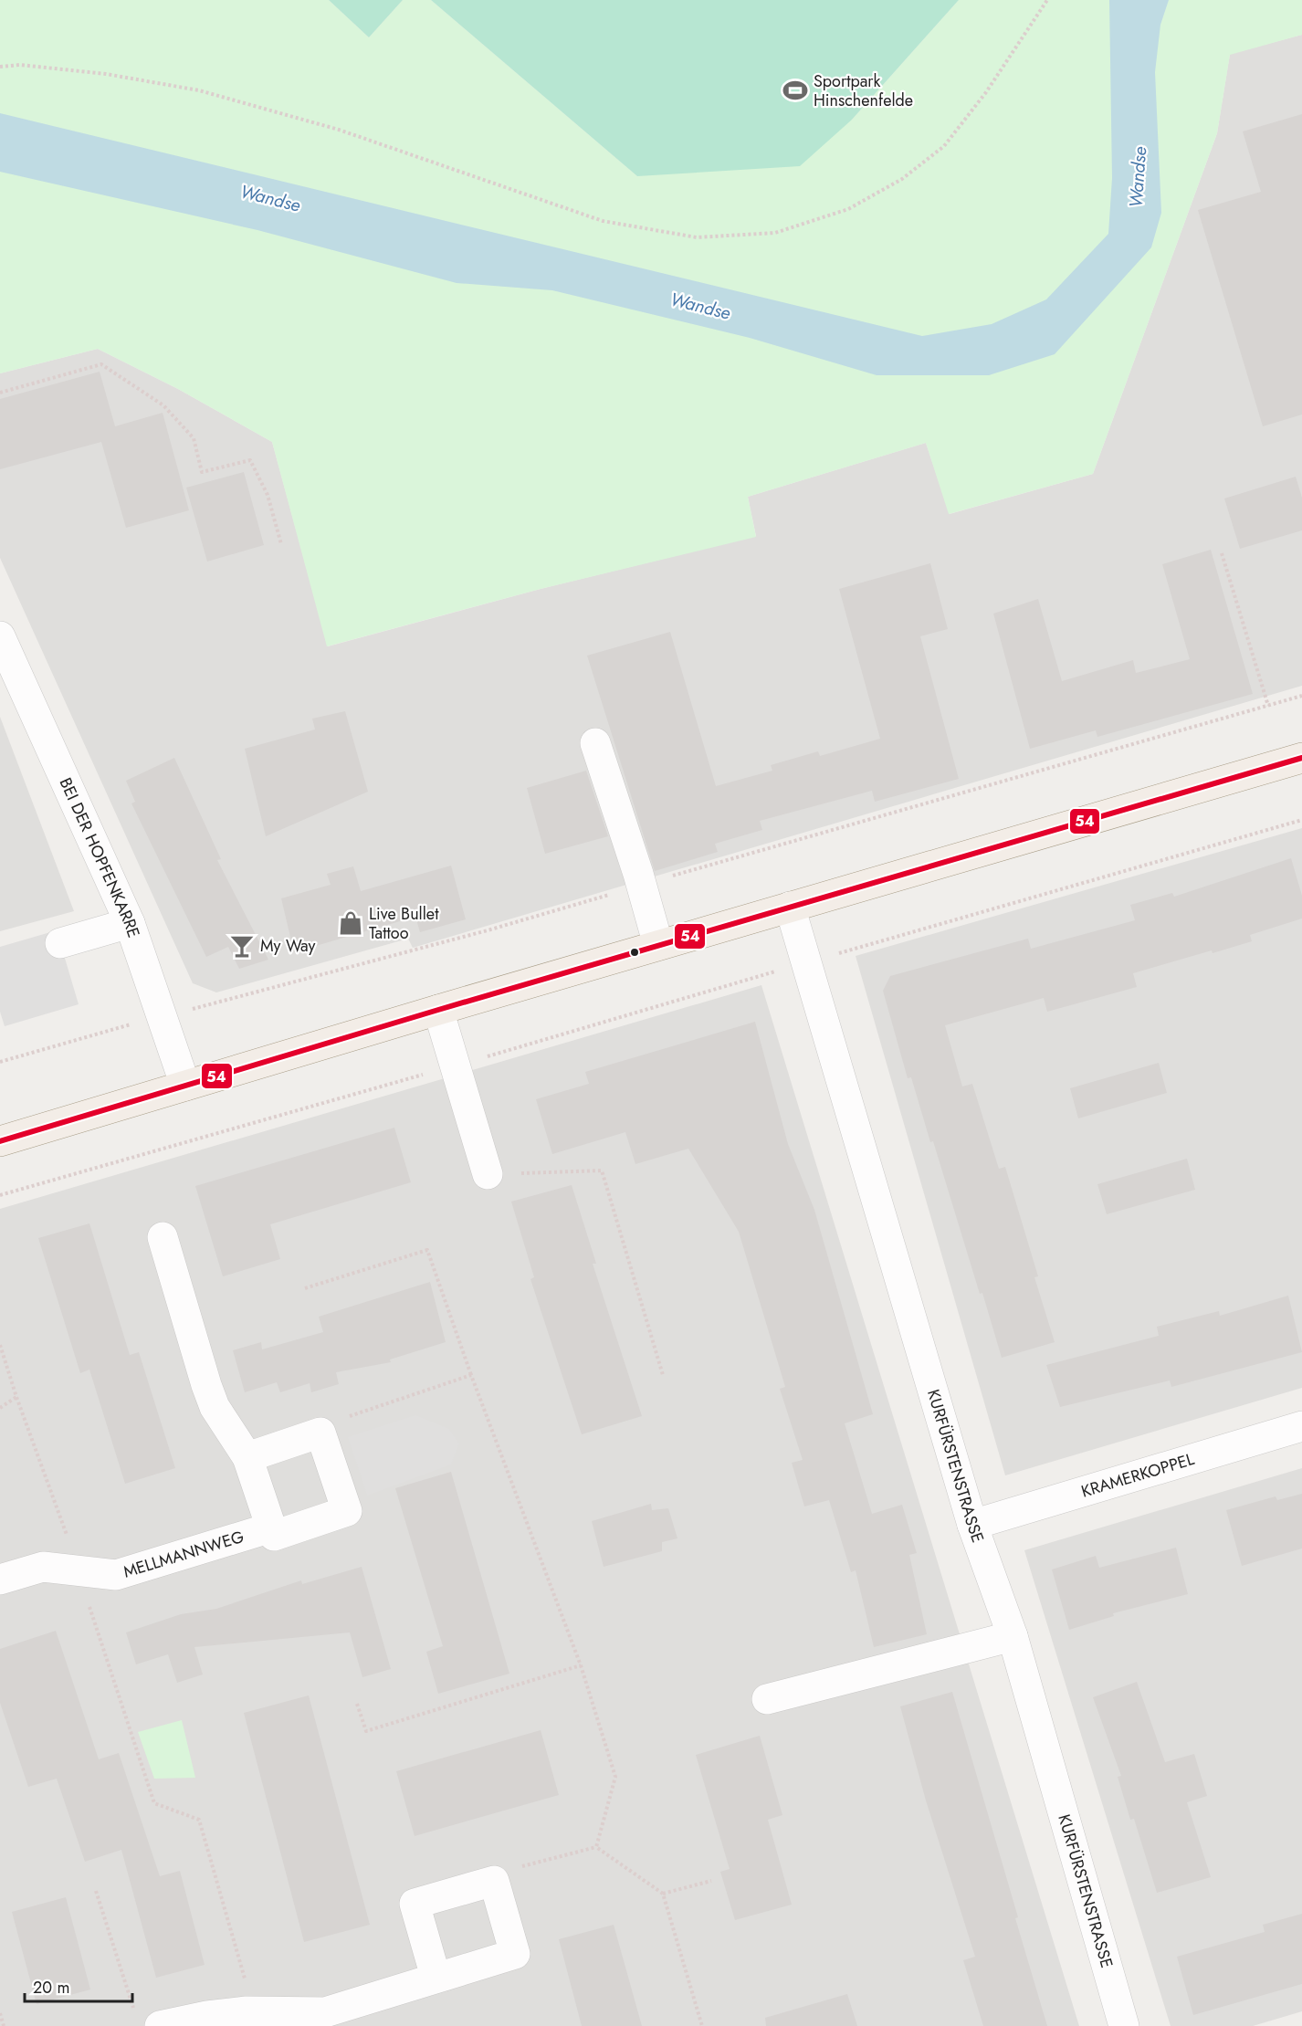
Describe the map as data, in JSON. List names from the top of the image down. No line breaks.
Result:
{"streets":{"street":["BEI DER HOPFENKARRE","KURFÜRSTENSTRASSE","KRAMERKOPPEL","MELLMANNWEG"]},"crossings":[["KURFÜRSTENSTRASSE","KRAMERKOPPEL"]],"water":["Wandse"],"places":{"sports":["Sportpark Hinschenfelde"],"shop":["Live Bullet Tattoo"],"bar":["My Way"]},"lines":["transit line 54"],"scale_bar":"20 m"}
